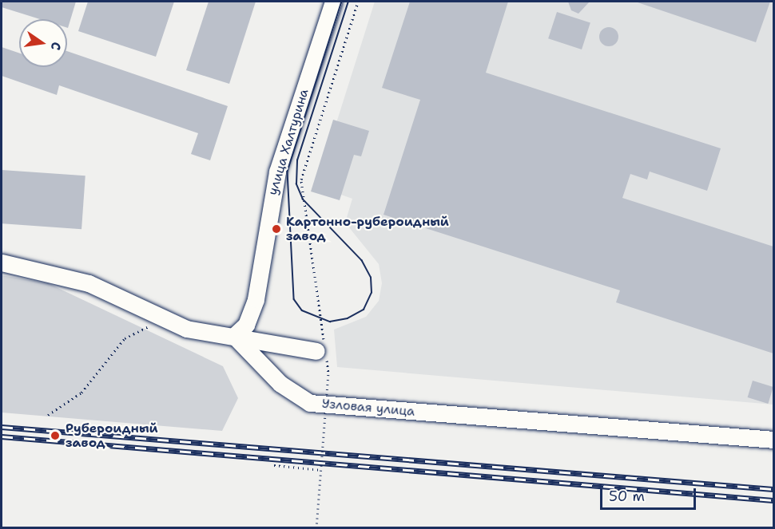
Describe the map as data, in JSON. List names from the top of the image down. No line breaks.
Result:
{"streets":{"street":["улица Халтурина","Узловая улица"]},"crossings":[["улица Халтурина","Узловая улица"]],"places":["Картонно-рубероидный завод","Рубероидный завод"],"scale_bar":"50 m","north":"right"}
